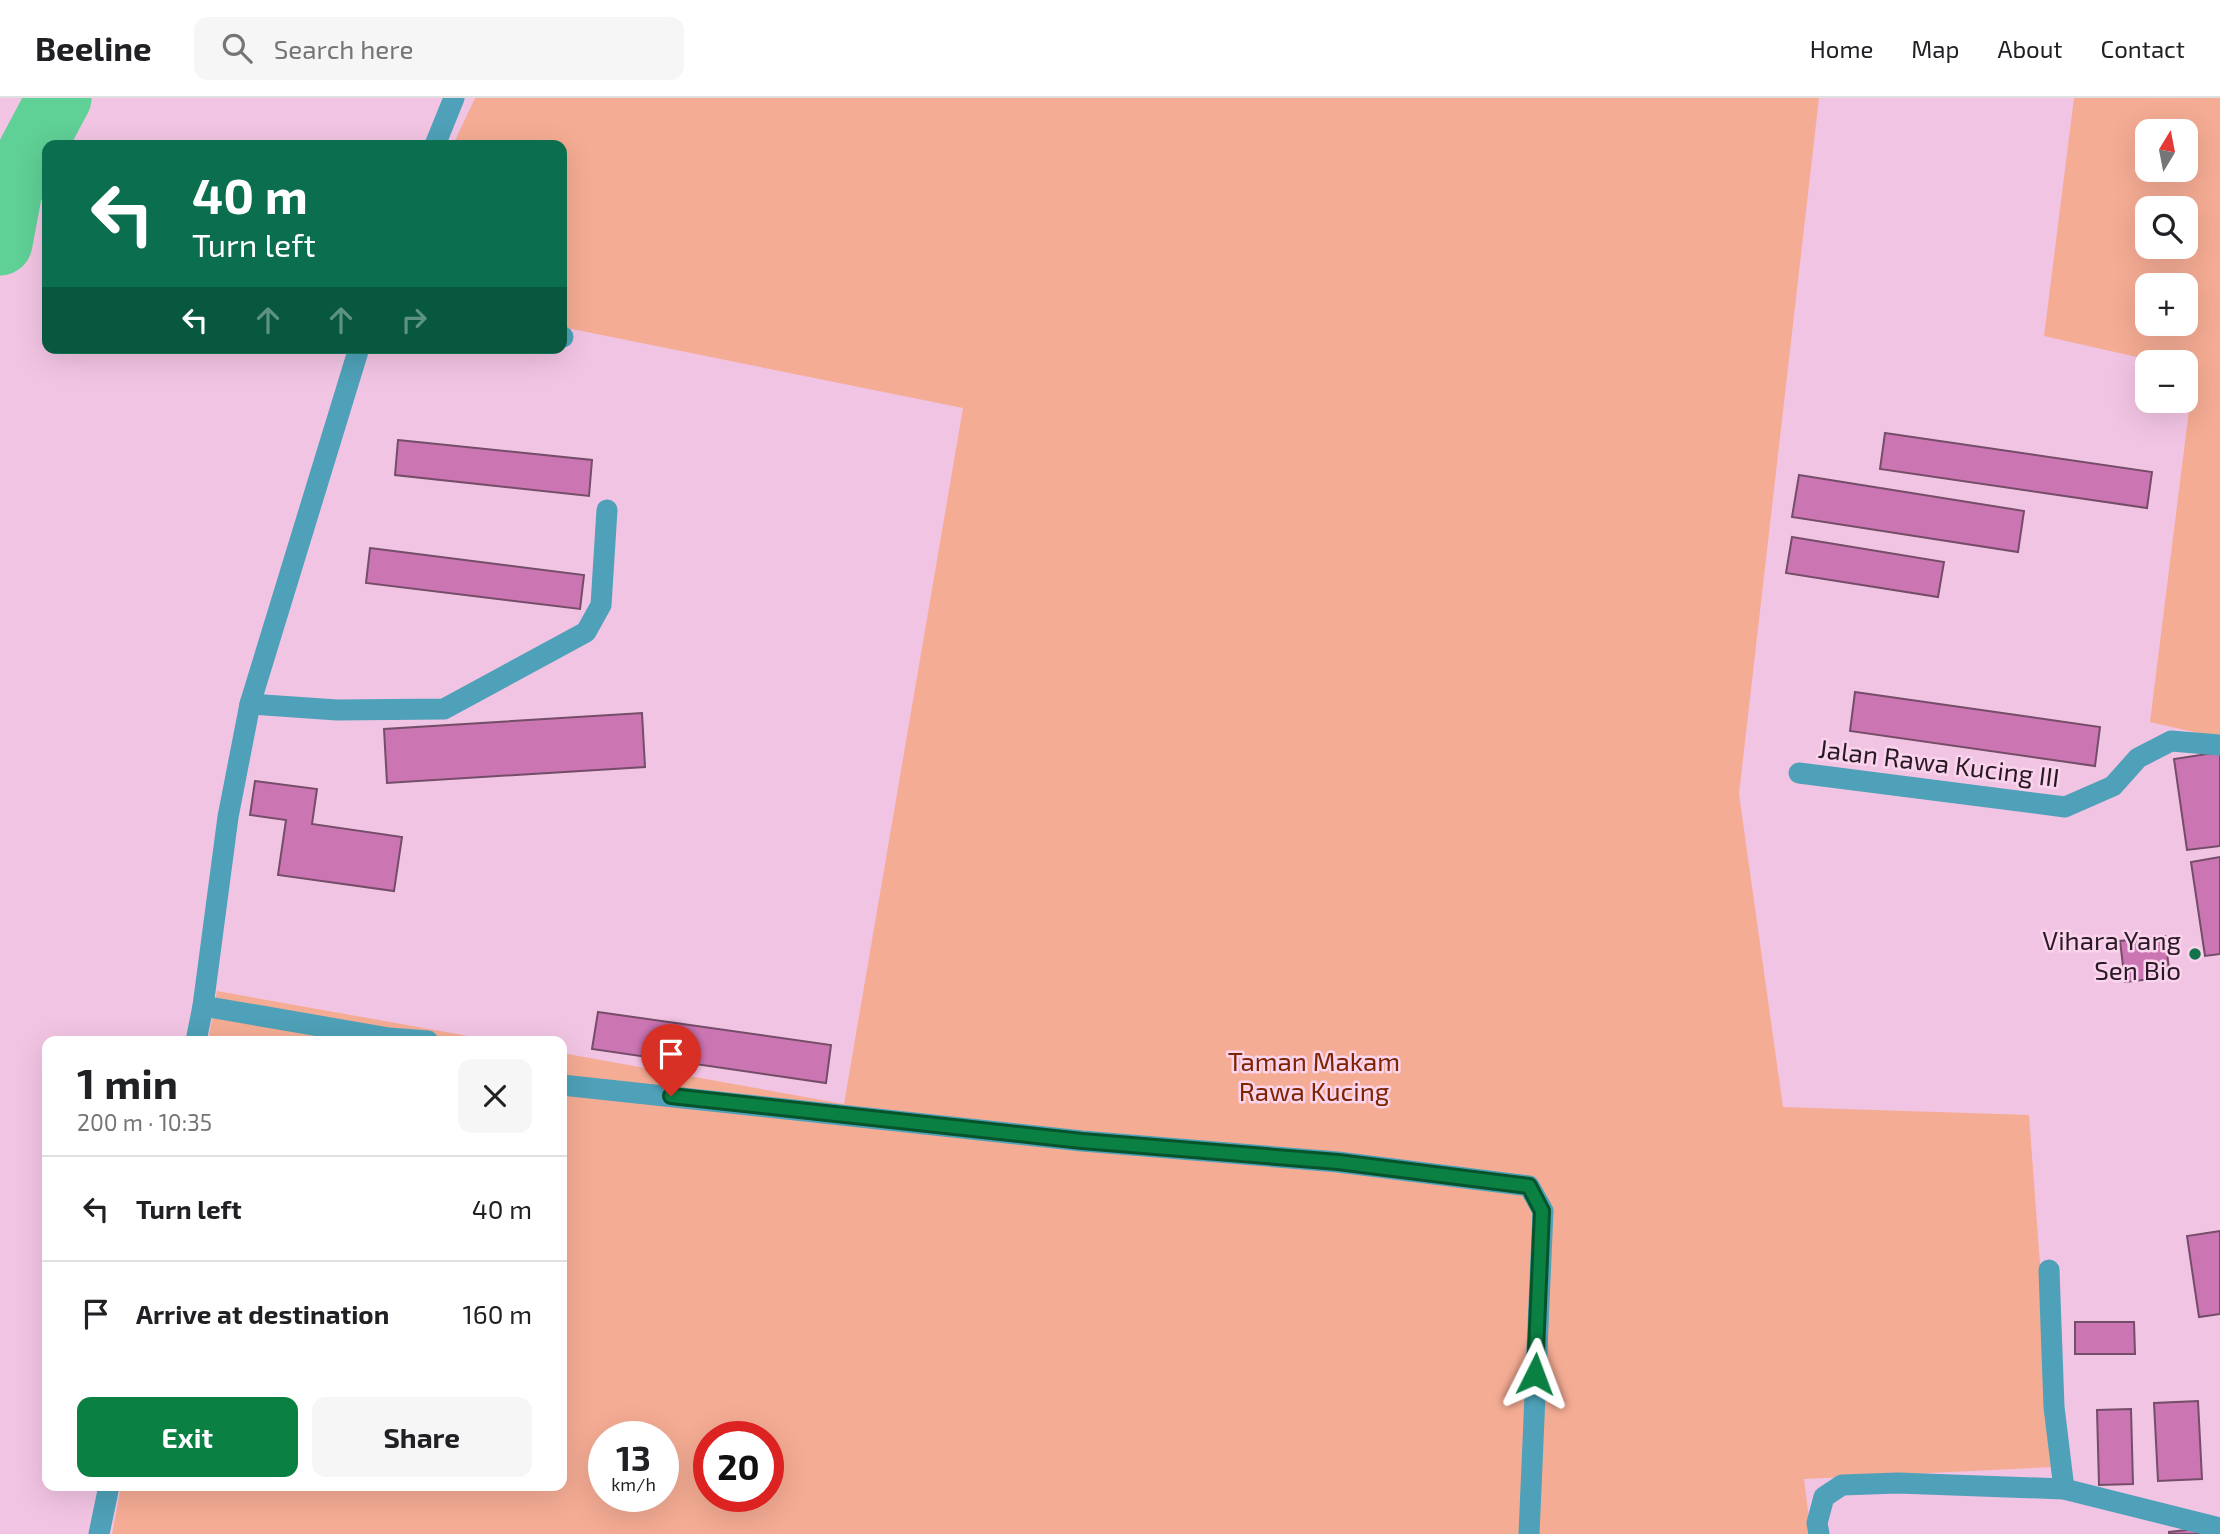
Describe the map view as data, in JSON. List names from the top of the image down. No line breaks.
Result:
{"streets":{"street":["Jalan Rawa Kucing III"]},"parks":["Taman Makam Rawa Kucing"],"places":["Vihara Yang Sen Bio"],"north":"top","page":{"header":"Beeline","search":"Search here","nav":["Home","Map","About","Contact"],"map_buttons":["+","−"],"turn":["40 m","Turn left"],"heading":["1 min","200 m · 10:35"],"list":[{"name":"Turn left","value":"40 m"},{"name":"Arrive at destination","value":"160 m"}],"buttons":["Exit","Share"],"speed":"13 km/h","limit":"20"}}
